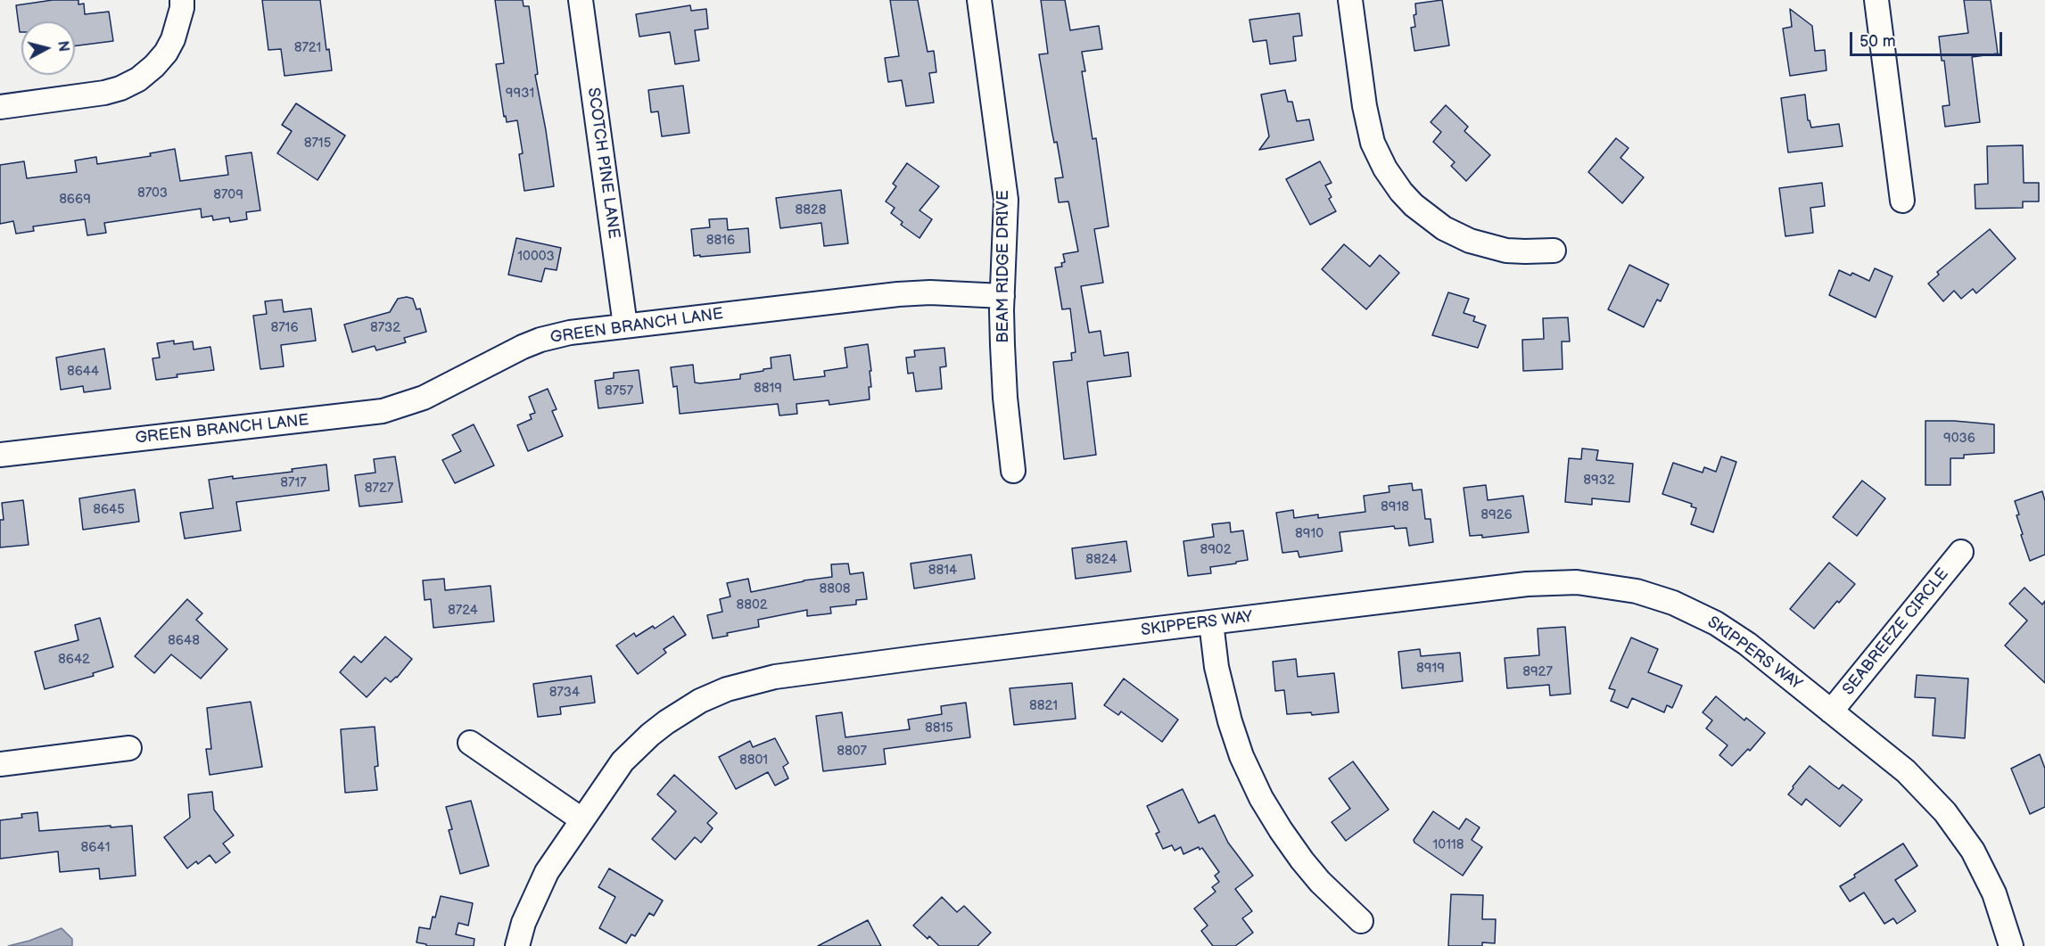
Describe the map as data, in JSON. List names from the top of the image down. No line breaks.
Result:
{"streets":{"street":["SCOTCH PINE LANE","BEAM RIDGE DRIVE","GREEN BRANCH LANE","SKIPPERS WAY","SEABREEZE CIRCLE"]},"crossings":[["SCOTCH PINE LANE","GREEN BRANCH LANE"],["BEAM RIDGE DRIVE","GREEN BRANCH LANE"],["SKIPPERS WAY","SEABREEZE CIRCLE"]],"house_numbers":["8721","9931","8715","8703","8709","8669","8828","8816","10003","8716","8732","8644","8819","8757","9036","8932","8717","8727","8918","8645","8926","8910","8902","8824","8814","8808","8802","8724","8648","8642","8919","8927","8734","8821","8815","8807","8801","10118","8641"],"scale_bar":"50 m","north":"right"}
